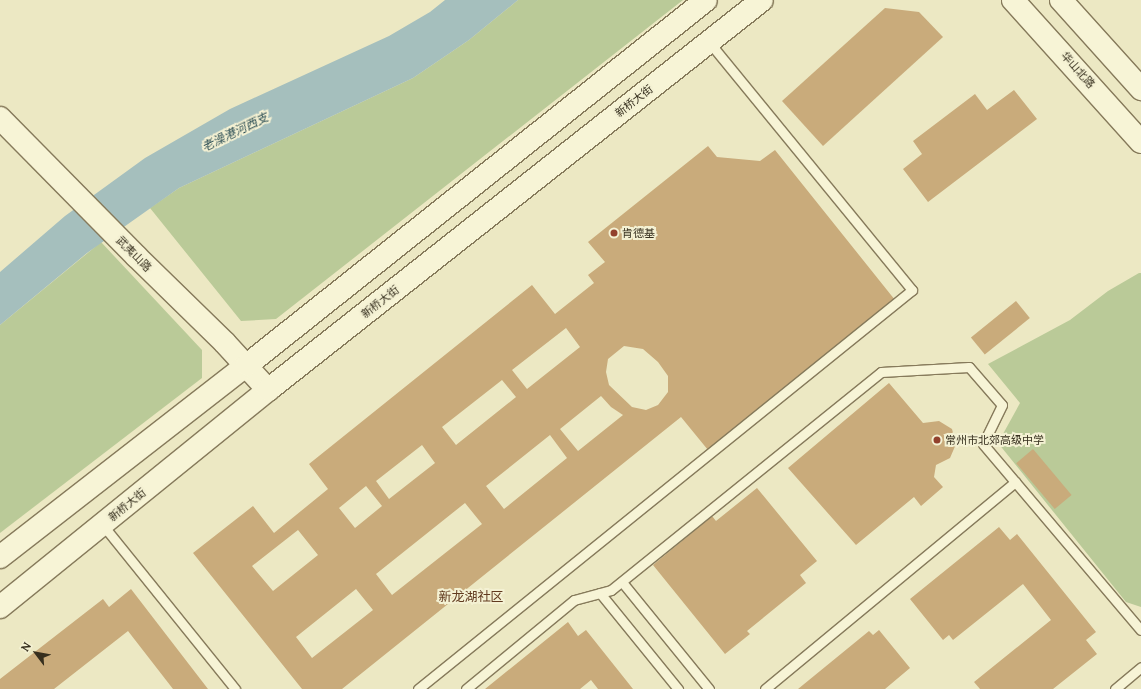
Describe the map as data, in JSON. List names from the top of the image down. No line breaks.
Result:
{"streets":{"street":["华山北路","新桥大街","武夷山路"]},"crossings":[["新桥大街","武夷山路"]],"districts":["新龙湖社区"],"water":["老澡港河西支"],"places":["肯德基","常州市北郊高级中学"],"north":"top left"}
